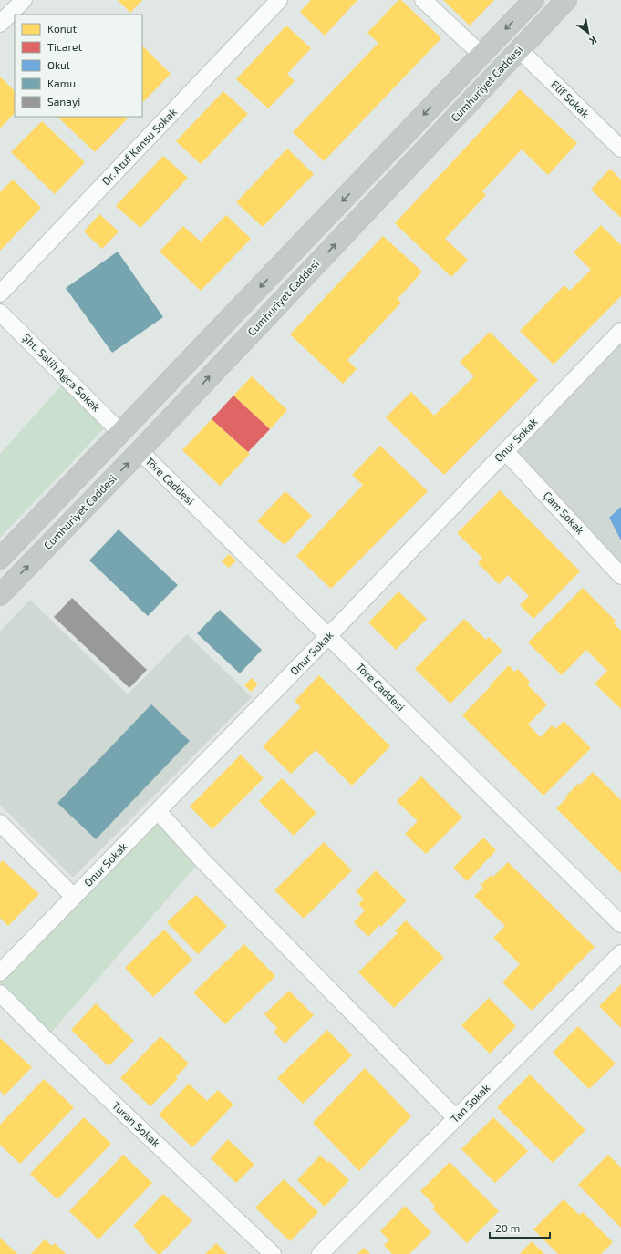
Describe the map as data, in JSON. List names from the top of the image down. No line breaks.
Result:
{"streets":{"highway":["Cumhuriyet Caddesi"],"street":["Elif Sokak","Dr. Atuf Kansu Sokak","Şht. Salih Ağca Sokak","Onur Sokak","Töre Caddesi","Çam Sokak","Tan Sokak","Turan Sokak"]},"crossings":[["Cumhuriyet Caddesi","Elif Sokak"],["Cumhuriyet Caddesi","Töre Caddesi"],["Onur Sokak","Töre Caddesi"],["Onur Sokak","Çam Sokak"]],"legend":["Konut","Ticaret","Okul","Kamu","Sanayi"],"scale_bar":"20 m","north":"bottom right"}
